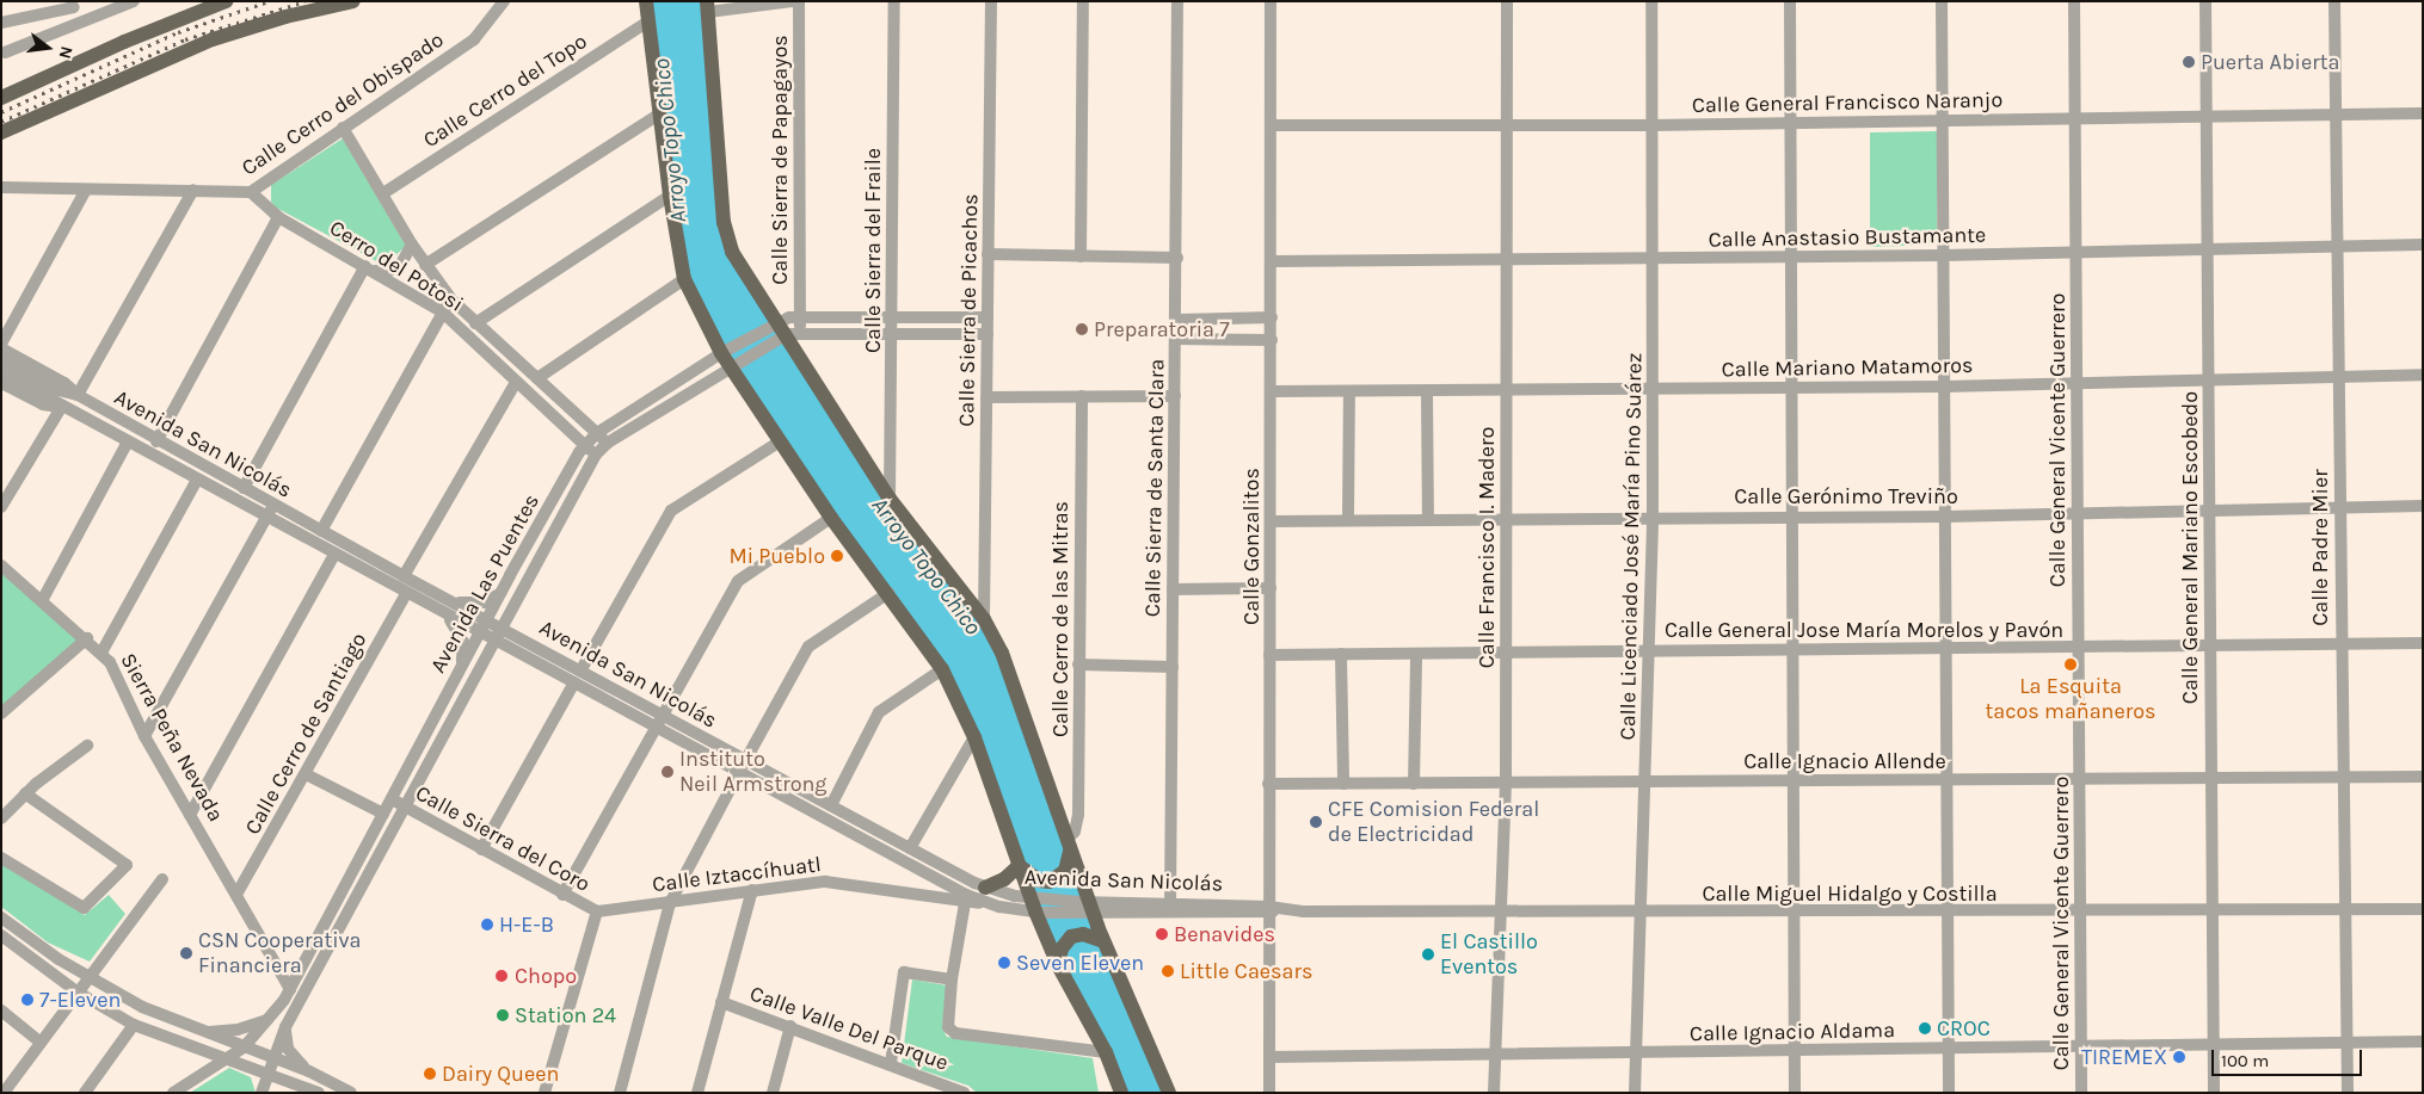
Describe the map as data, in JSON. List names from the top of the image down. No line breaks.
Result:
{"streets":{"street":["Calle Cerro del Topo","Calle General Francisco Naranjo","Calle Cerro del Obispado","Calle Sierra de Papagayos","Calle Anastasio Bustamante","Calle Sierra del Fraile","Cerro del Potosi","Calle Sierra de Picachos","Calle Mariano Matamoros","Calle General Vicente Guerrero","Avenida San Nicolás","Calle Sierra de Santa Clara","Calle Gerónimo Treviño","Calle Gonzalitos","Calle Licenciado José María Pino Suárez","Calle Francisco I. Madero","Calle General Mariano Escobedo","Calle Padre Mier","Avenida Las Puentes","Calle Cerro de las Mitras","Calle General Jose María Morelos y Pavón","Calle Cerro de Santiago","Sierra Peña Nevada","Calle Ignacio Allende","Calle Sierra del Coro","Calle Iztaccíhuatl","Calle Miguel Hidalgo y Costilla","Calle Valle Del Parque","Calle Ignacio Aldama"]},"crossings":[["Calle Cerro del Topo","Cerro del Potosi"],["Calle General Francisco Naranjo","Calle General Vicente Guerrero"],["Calle General Francisco Naranjo","Calle Gonzalitos"],["Calle General Francisco Naranjo","Calle Licenciado José María Pino Suárez"],["Calle General Francisco Naranjo","Calle Francisco I. Madero"],["Calle General Francisco Naranjo","Calle General Mariano Escobedo"],["Calle General Francisco Naranjo","Calle Padre Mier"],["Calle Cerro del Obispado","Cerro del Potosi"],["Calle Sierra de Papagayos","Avenida Las Puentes"],["Calle Anastasio Bustamante","Calle General Vicente Guerrero"],["Calle Anastasio Bustamante","Calle Gonzalitos"],["Calle Anastasio Bustamante","Calle Licenciado José María Pino Suárez"],["Calle Anastasio Bustamante","Calle Francisco I. Madero"],["Calle Anastasio Bustamante","Calle General Mariano Escobedo"],["Calle Anastasio Bustamante","Calle Padre Mier"],["Calle Sierra del Fraile","Avenida Las Puentes"],["Cerro del Potosi","Avenida Las Puentes"],["Calle Sierra de Picachos","Avenida Las Puentes"],["Calle Mariano Matamoros","Calle General Vicente Guerrero"],["Calle Mariano Matamoros","Calle Gonzalitos"],["Calle Mariano Matamoros","Calle Licenciado José María Pino Suárez"],["Calle Mariano Matamoros","Calle Francisco I. Madero"],["Calle Mariano Matamoros","Calle General Mariano Escobedo"],["Calle Mariano Matamoros","Calle Padre Mier"],["Calle General Vicente Guerrero","Calle Gerónimo Treviño"],["Calle General Vicente Guerrero","Calle General Jose María Morelos y Pavón"],["Calle General Vicente Guerrero","Calle Ignacio Allende"],["Calle General Vicente Guerrero","Calle Miguel Hidalgo y Costilla"],["Calle General Vicente Guerrero","Calle Ignacio Aldama"],["Avenida San Nicolás","Calle Sierra de Santa Clara"],["Avenida San Nicolás","Calle Gonzalitos"],["Avenida San Nicolás","Avenida Las Puentes"],["Avenida San Nicolás","Calle Cerro de Santiago"],["Avenida San Nicolás","Calle Iztaccíhuatl"],["Avenida San Nicolás","Calle Miguel Hidalgo y Costilla"],["Calle Gerónimo Treviño","Calle Gonzalitos"],["Calle Gerónimo Treviño","Calle Licenciado José María Pino Suárez"],["Calle Gerónimo Treviño","Calle Francisco I. Madero"],["Calle Gerónimo Treviño","Calle General Mariano Escobedo"],["Calle Gerónimo Treviño","Calle Padre Mier"],["Calle Gonzalitos","Calle General Jose María Morelos y Pavón"],["Calle Gonzalitos","Calle Ignacio Allende"],["Calle Gonzalitos","Calle Miguel Hidalgo y Costilla"],["Calle Gonzalitos","Calle Ignacio Aldama"],["Calle Licenciado José María Pino Suárez","Calle General Jose María Morelos y Pavón"],["Calle Licenciado José María Pino Suárez","Calle Ignacio Allende"],["Calle Licenciado José María Pino Suárez","Calle Miguel Hidalgo y Costilla"],["Calle Licenciado José María Pino Suárez","Calle Ignacio Aldama"],["Calle Francisco I. Madero","Calle General Jose María Morelos y Pavón"],["Calle Francisco I. Madero","Calle Ignacio Allende"],["Calle Francisco I. Madero","Calle Miguel Hidalgo y Costilla"],["Calle Francisco I. Madero","Calle Ignacio Aldama"],["Calle General Mariano Escobedo","Calle General Jose María Morelos y Pavón"],["Calle General Mariano Escobedo","Calle Ignacio Allende"],["Calle General Mariano Escobedo","Calle Miguel Hidalgo y Costilla"],["Calle General Mariano Escobedo","Calle Ignacio Aldama"],["Calle Padre Mier","Calle General Jose María Morelos y Pavón"],["Calle Padre Mier","Calle Ignacio Allende"],["Calle Padre Mier","Calle Miguel Hidalgo y Costilla"],["Calle Padre Mier","Calle Ignacio Aldama"],["Avenida Las Puentes","Sierra Peña Nevada"],["Avenida Las Puentes","Calle Sierra del Coro"],["Calle Cerro de Santiago","Sierra Peña Nevada"],["Calle Cerro de Santiago","Calle Sierra del Coro"],["Calle Sierra del Coro","Calle Iztaccíhuatl"]],"water":["Arroyo Topo Chico"],"places":["Puerta Abierta","Preparatoria 7","Mi Pueblo","La Esquita tacos mañaneros","Instituto Neil Armstrong","CFE Comision Federal de Electricidad","H-E-B","Benavides","CSN Cooperativa Financiera","El Castillo Eventos","Seven Eleven","Little Caesars","Chopo","7-Eleven","Station 24","CROC","TIREMEX","Dairy Queen"],"scale_bar":"100 m","north":"right"}
